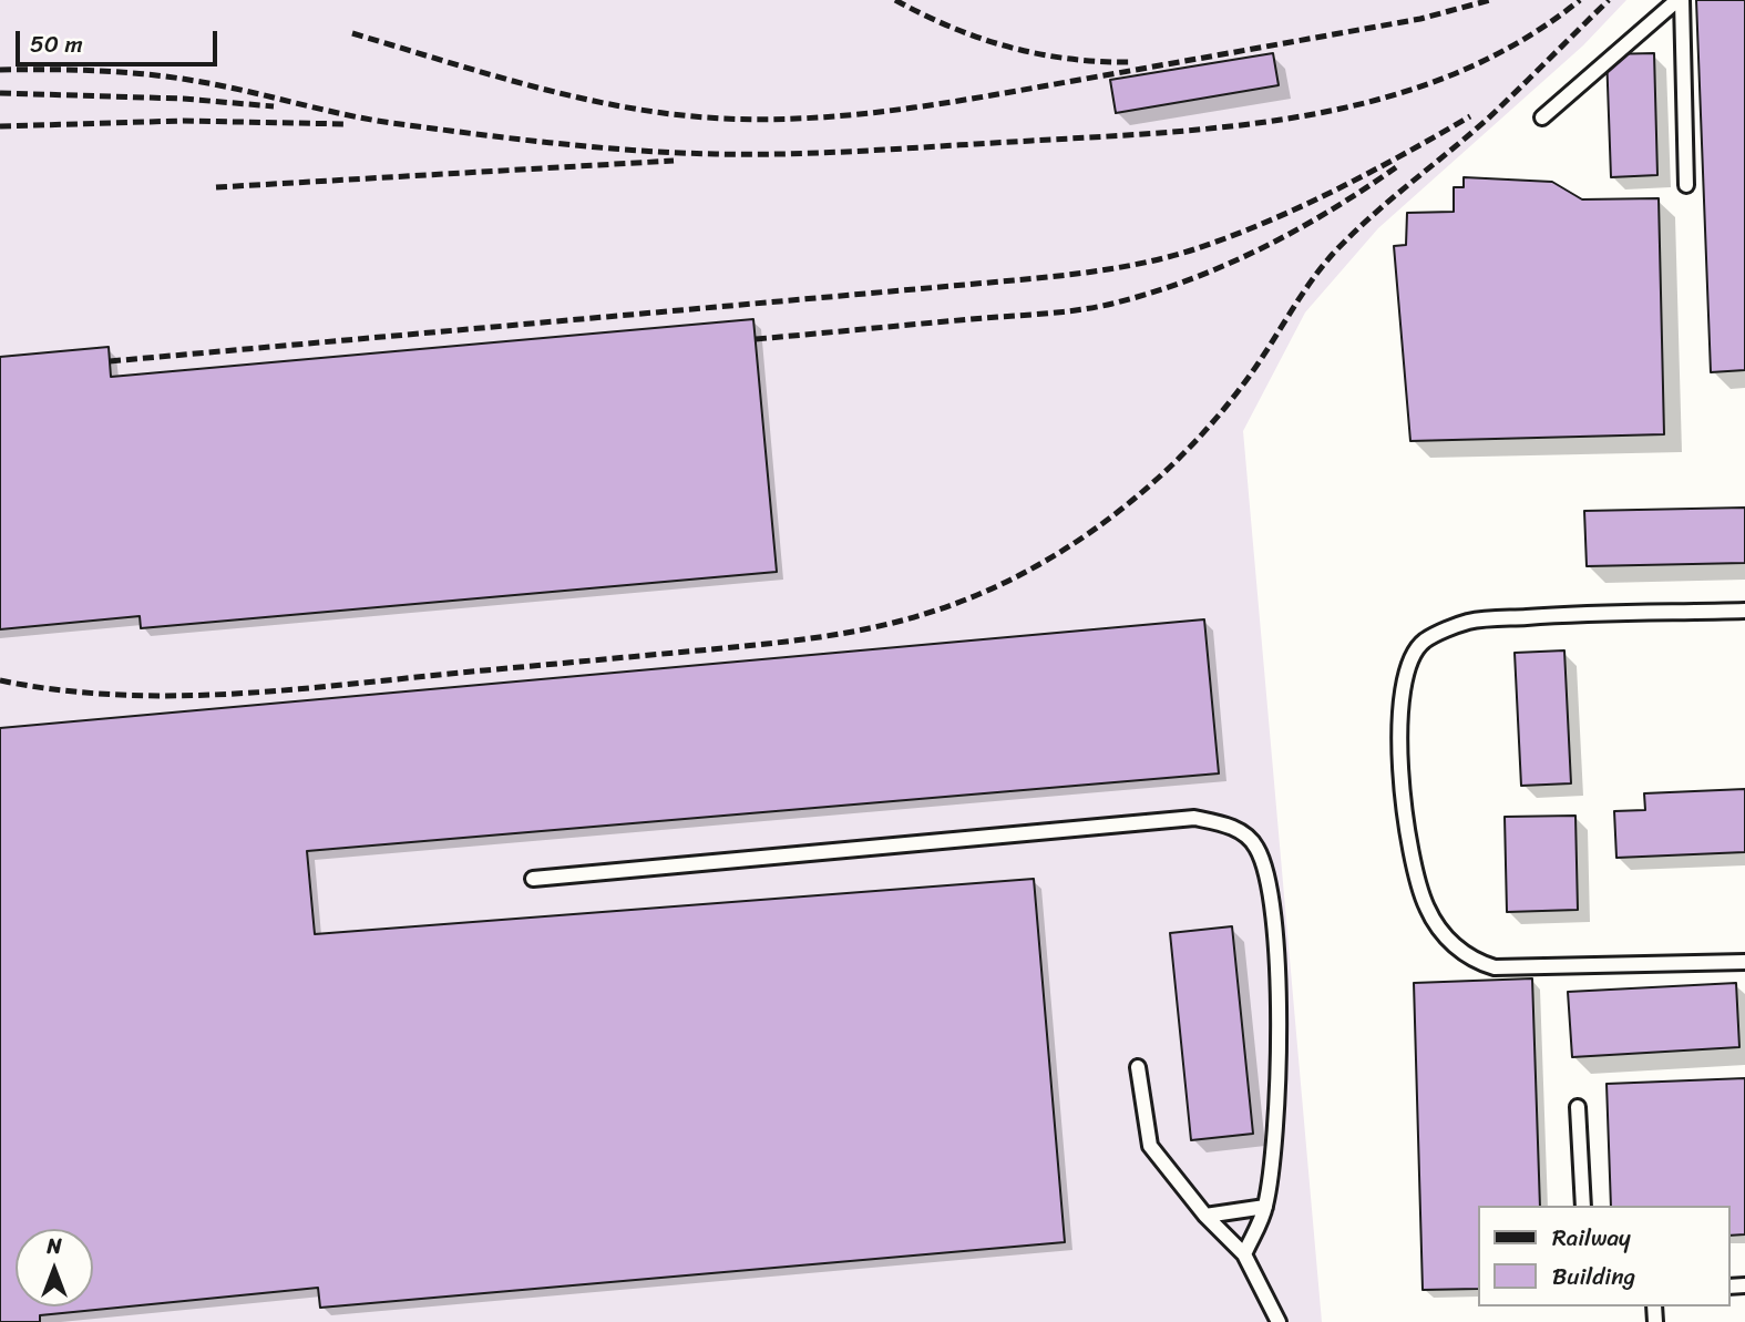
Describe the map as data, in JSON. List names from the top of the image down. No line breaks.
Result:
{"legend":["Railway","Building"],"scale_bar":"50 m","north":"top"}
